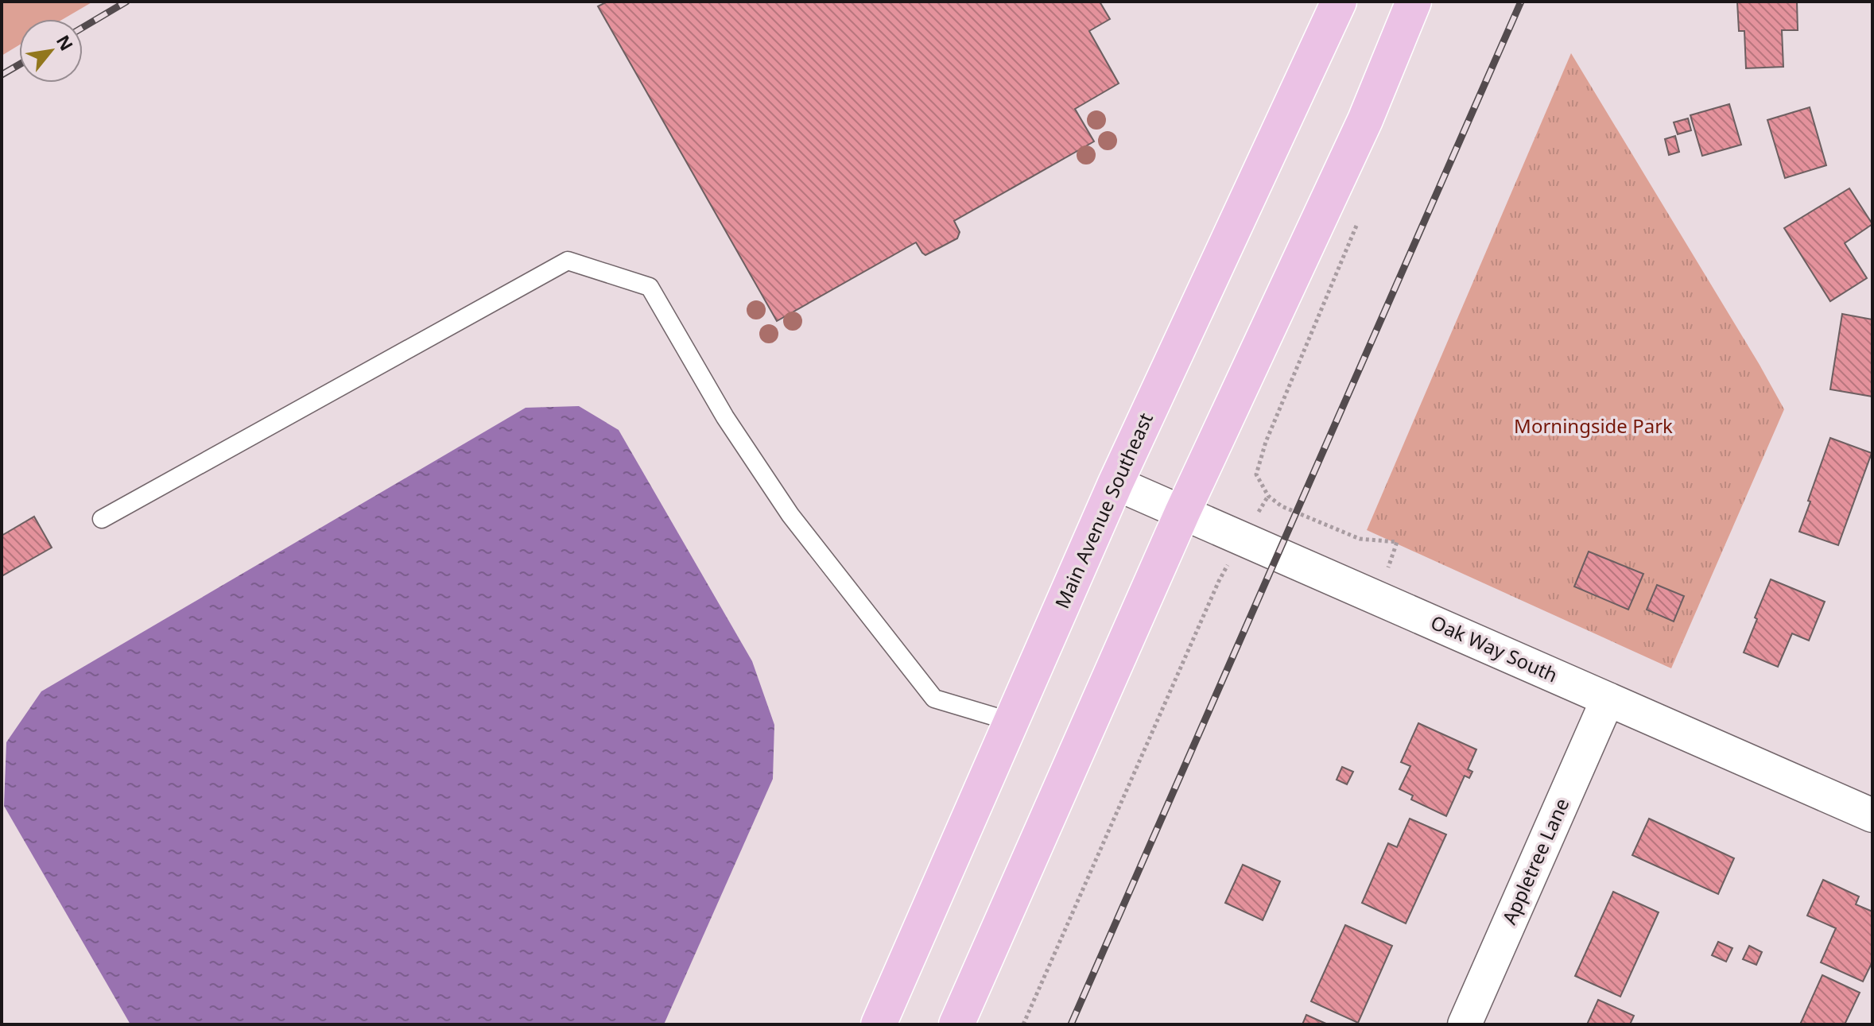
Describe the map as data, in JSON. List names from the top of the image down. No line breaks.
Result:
{"streets":{"main road":["Main Avenue Southeast"],"street":["Oak Way South","Appletree Lane"]},"crossings":[["Main Avenue Southeast","Oak Way South"],["Oak Way South","Appletree Lane"]],"parks":["Morningside Park"],"north":"top right"}
